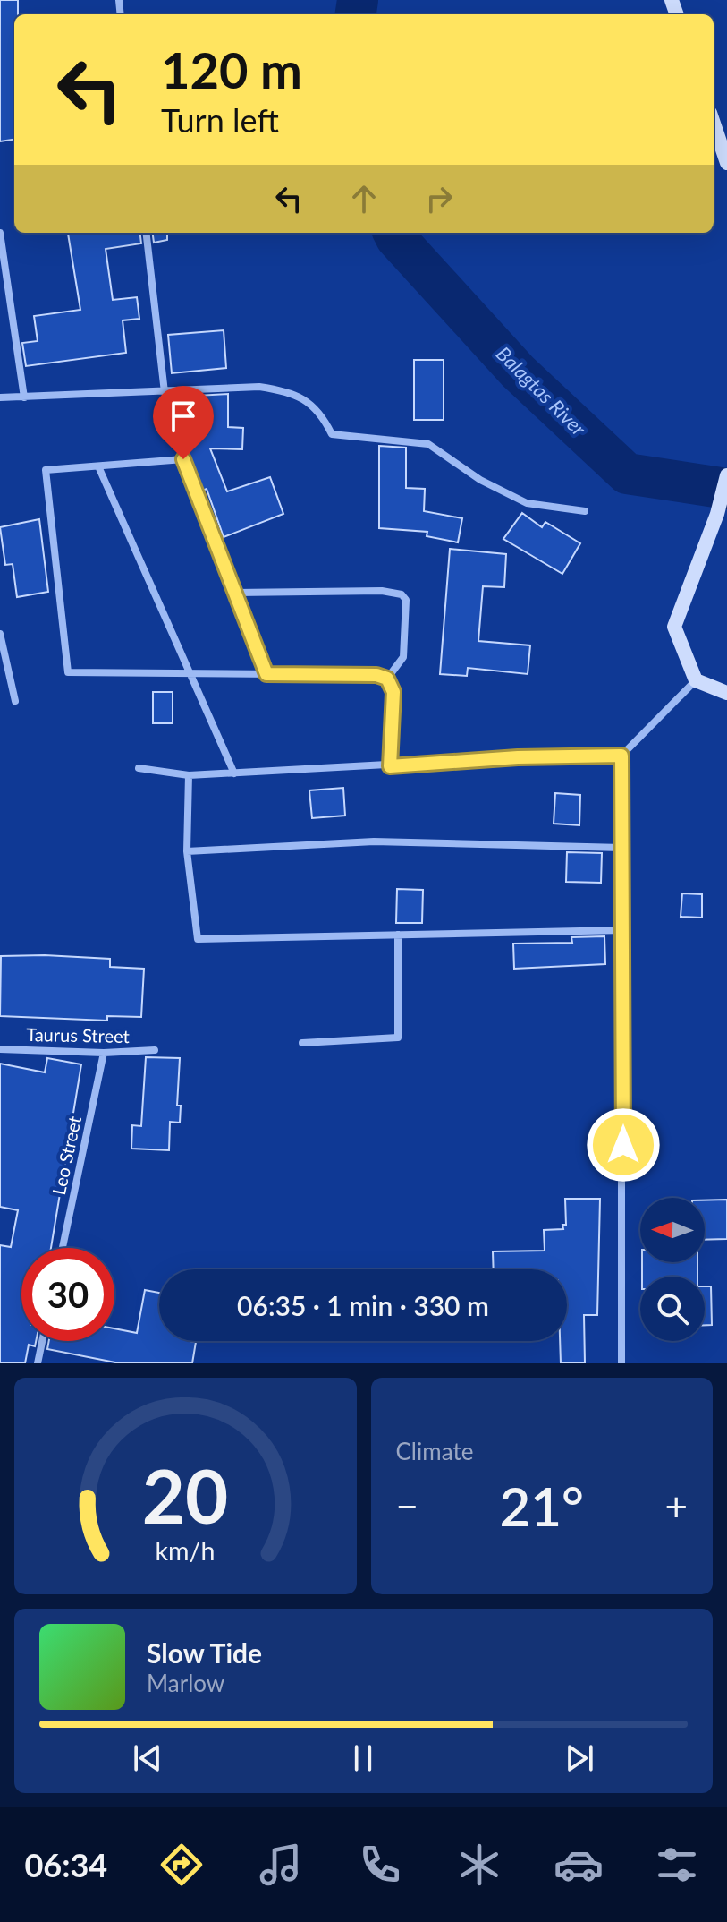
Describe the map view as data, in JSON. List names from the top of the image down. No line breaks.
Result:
{"streets":{"street":["Taurus Street","Leo Street"]},"crossings":[["Taurus Street","Leo Street"]],"water":["Balagtas River"],"north":"left","page":{"turn":["120 m","Turn left"],"limit":"30","trip":"06:35 · 1 min · 330 m","tile":"Climate","heat":["−","21°","+"],"song":["Slow Tide","Marlow"],"tabs":"06:34","gauge":["20","km/h"]}}
